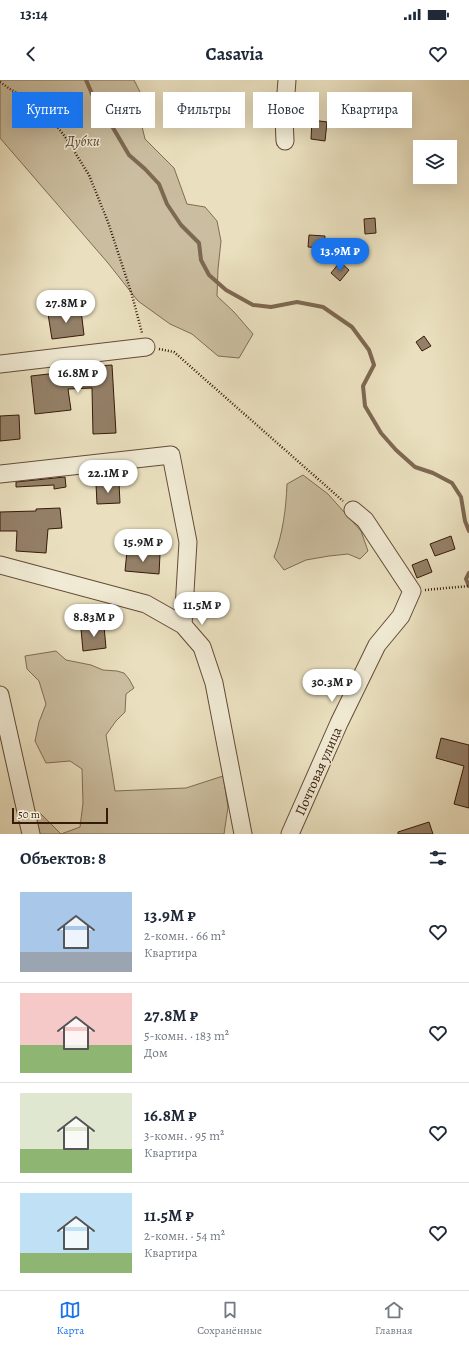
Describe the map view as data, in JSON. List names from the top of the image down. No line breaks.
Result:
{"streets":{"street":["Почтовая улица"]},"parks":["Дубки"],"scale_bar":"50 m","page":{"status":"13:14","header":"Casavia","chip":["Купить","Снять","Фильтры","Новое","Квартира"],"price":["13.9M ₽","27.8M ₽","16.8M ₽","22.1M ₽","15.9M ₽","11.5M ₽","8.83M ₽","30.3M ₽"],"scale":"50 m","heading":"Объектов: 8","list":[{"name":"13.9M ₽","note":"2-комн. · 66 m² · Квартира"},{"name":"27.8M ₽","note":"5-комн. · 183 m² · Дом"},{"name":"16.8M ₽","note":"3-комн. · 95 m² · Квартира"},{"name":"11.5M ₽","note":"2-комн. · 54 m² · Квартира"}],"tabs":["Карта","Сохранённые","Главная"]}}
